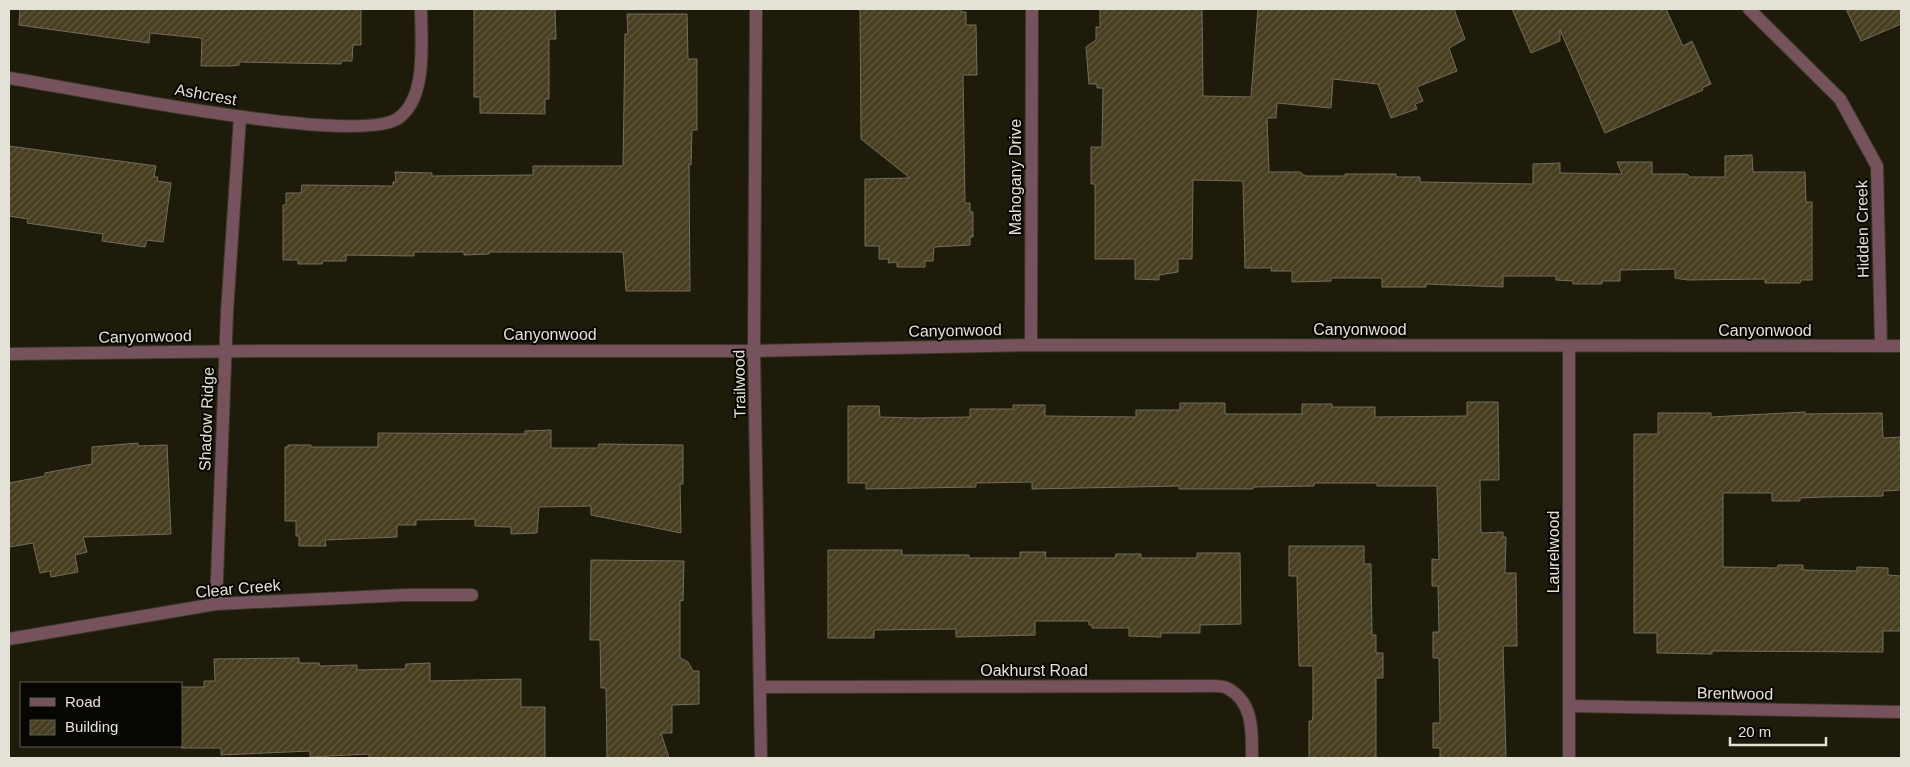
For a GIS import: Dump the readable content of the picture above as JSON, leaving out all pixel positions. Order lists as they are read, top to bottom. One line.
{"streets":{"street":["Ashcrest","Mahogany Drive","Hidden Creek","Canyonwood","Trailwood","Shadow Ridge","Laurelwood","Clear Creek","Oakhurst Road","Brentwood"]},"crossings":[["Ashcrest","Shadow Ridge"],["Mahogany Drive","Canyonwood"],["Hidden Creek","Canyonwood"],["Canyonwood","Trailwood"],["Canyonwood","Shadow Ridge"],["Canyonwood","Laurelwood"],["Trailwood","Oakhurst Road"],["Shadow Ridge","Clear Creek"],["Laurelwood","Brentwood"]],"legend":["Road","Building"],"scale_bar":"20 m"}
